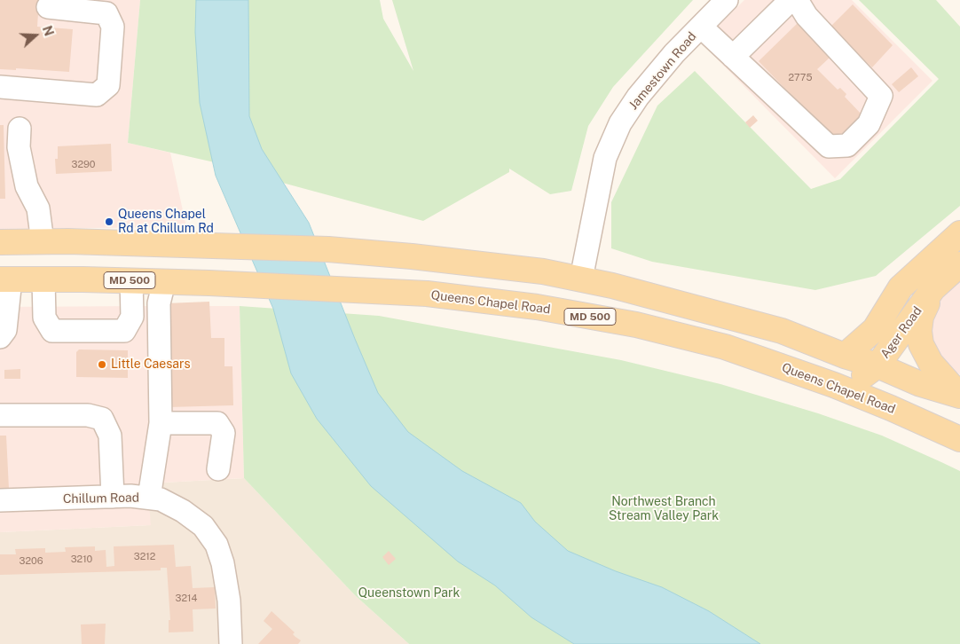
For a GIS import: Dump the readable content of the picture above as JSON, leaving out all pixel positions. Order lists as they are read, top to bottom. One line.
{"streets":{"main road":["MD 500","Queens Chapel Road","Ager Road"],"street":["Jamestown Road","Chillum Road"]},"crossings":[["Queens Chapel Road","Ager Road"]],"parks":["Northwest Branch Stream Valley Park","Queenstown Park"],"places":["Queens Chapel Rd at Chillum Rd","Little Caesars"],"house_numbers":["2775","3290","3212","3210","3206","3214"],"north":"right"}
